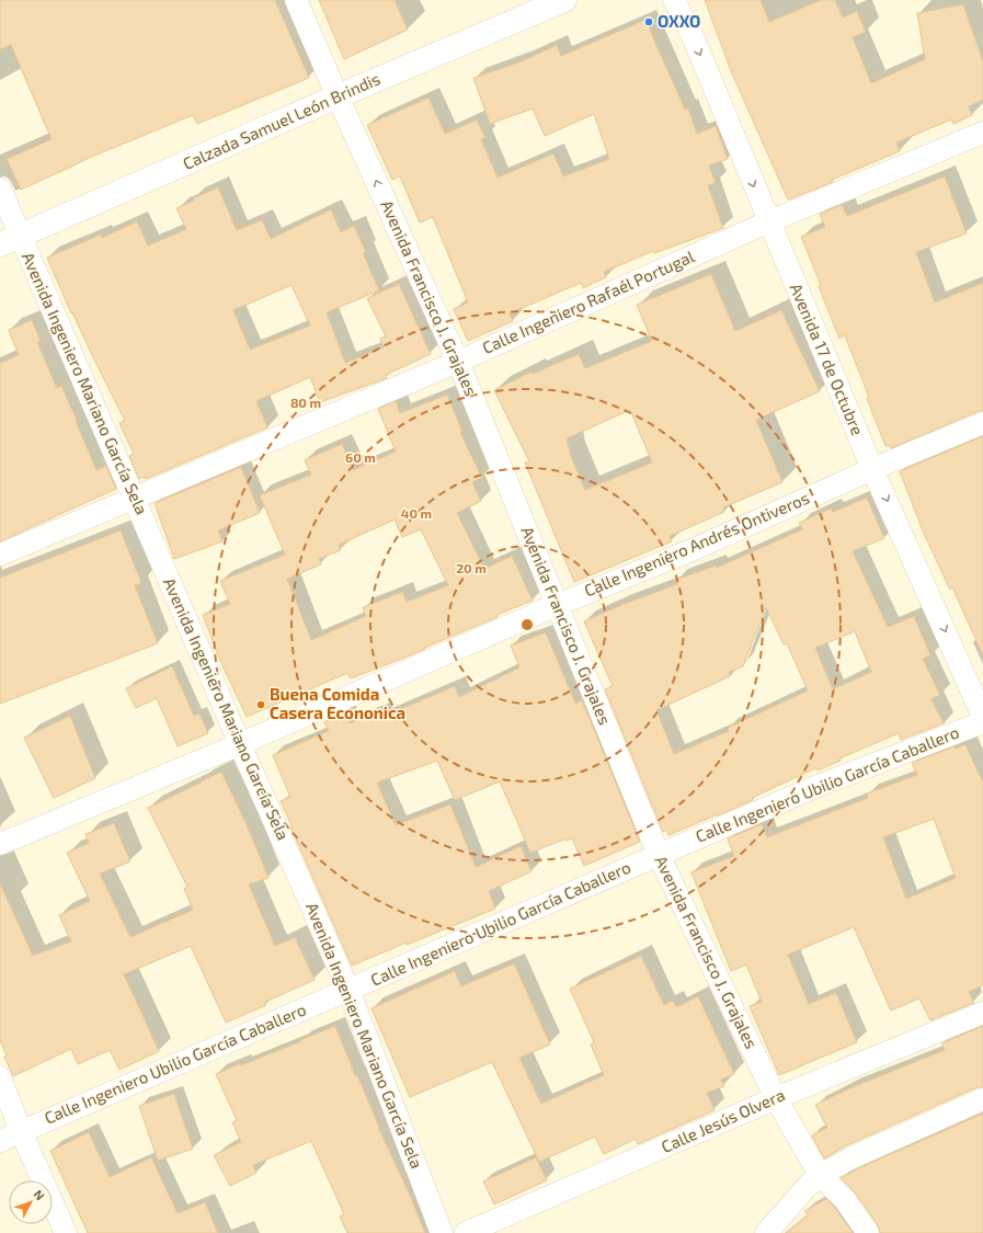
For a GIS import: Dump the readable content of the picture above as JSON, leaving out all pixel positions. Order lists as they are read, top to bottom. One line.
{"streets":{"street":["Calzada Samuel León Brindis","Avenida Francisco J. Grajales","Calle Ingeniero Rafaél Portugal","Avenida 17 de Octubre","Avenida Ingeniero Mariano García Sela","Calle Ingeniero Andrés Ontiveros","Calle Ingeniero Ubilio García Caballero","Calle Jesús Olvera"]},"crossings":[["Calzada Samuel León Brindis","Avenida Francisco J. Grajales"],["Calzada Samuel León Brindis","Avenida Ingeniero Mariano García Sela"],["Avenida Francisco J. Grajales","Calle Ingeniero Rafaél Portugal"],["Avenida Francisco J. Grajales","Calle Ingeniero Andrés Ontiveros"],["Avenida Francisco J. Grajales","Calle Ingeniero Ubilio García Caballero"],["Avenida Francisco J. Grajales","Calle Jesús Olvera"],["Calle Ingeniero Rafaél Portugal","Avenida 17 de Octubre"],["Calle Ingeniero Rafaél Portugal","Avenida Ingeniero Mariano García Sela"],["Avenida 17 de Octubre","Calle Ingeniero Andrés Ontiveros"],["Avenida Ingeniero Mariano García Sela","Calle Ingeniero Andrés Ontiveros"],["Avenida Ingeniero Mariano García Sela","Calle Ingeniero Ubilio García Caballero"]],"one_way":["Avenida 17 de Octubre"],"places":["OXXO","Buena Comida Casera Econonica"],"north":"top right","rings":["80 m","60 m","40 m","20 m"]}
